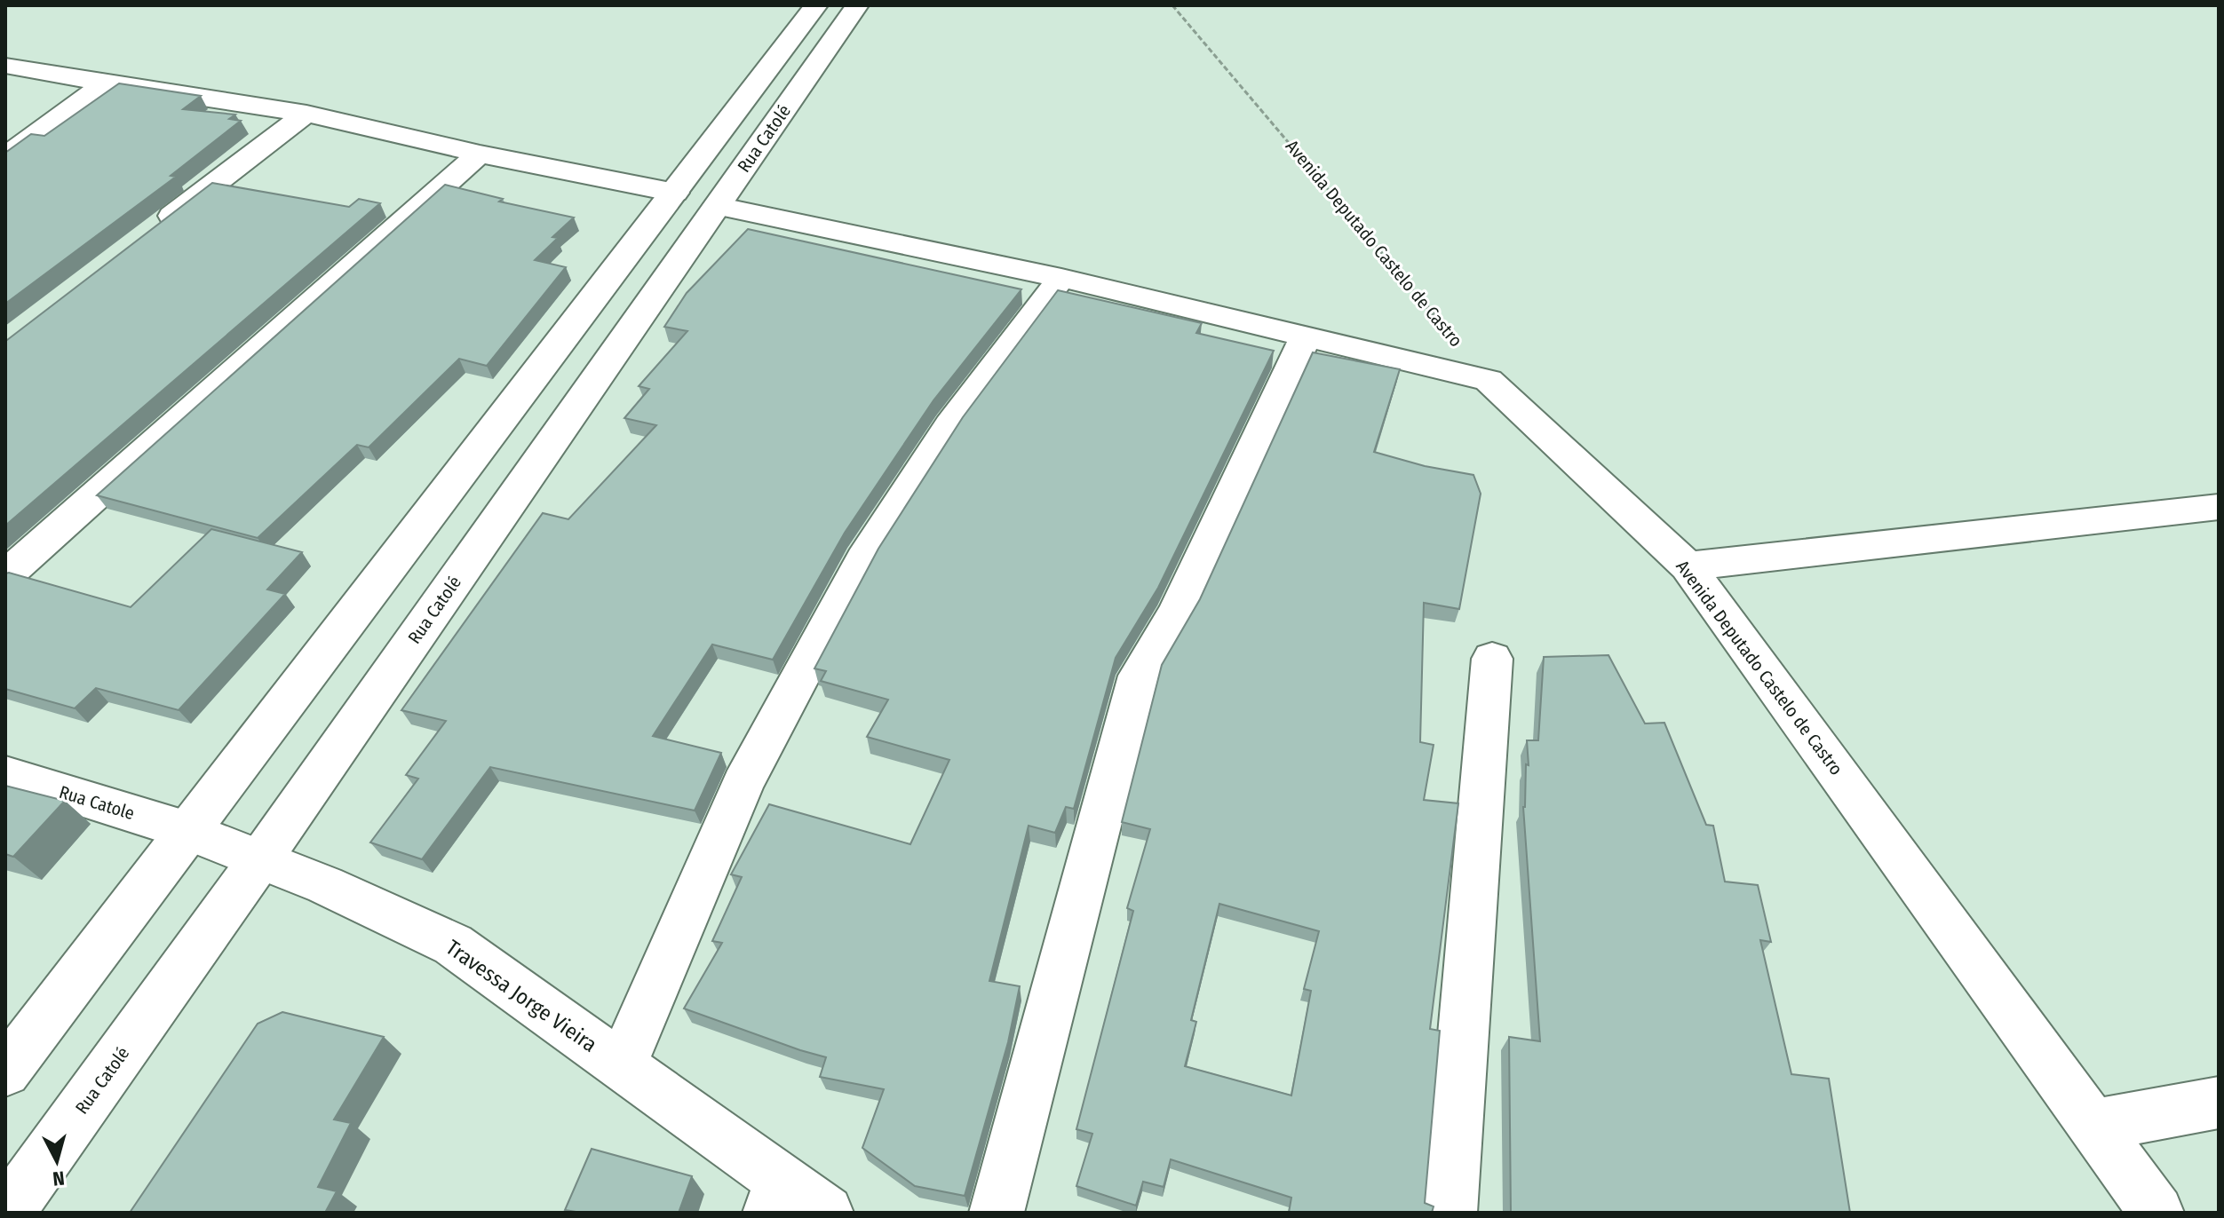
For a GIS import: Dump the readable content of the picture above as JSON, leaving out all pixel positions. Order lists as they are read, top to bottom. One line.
{"streets":{"street":["Rua Catolé","Avenida Deputado Castelo de Castro","Rua Catole","Travessa Jorge Vieira"]},"crossings":[["Rua Catolé","Rua Catole"],["Rua Catolé","Travessa Jorge Vieira"],["Rua Catole","Travessa Jorge Vieira"]],"north":"bottom"}
